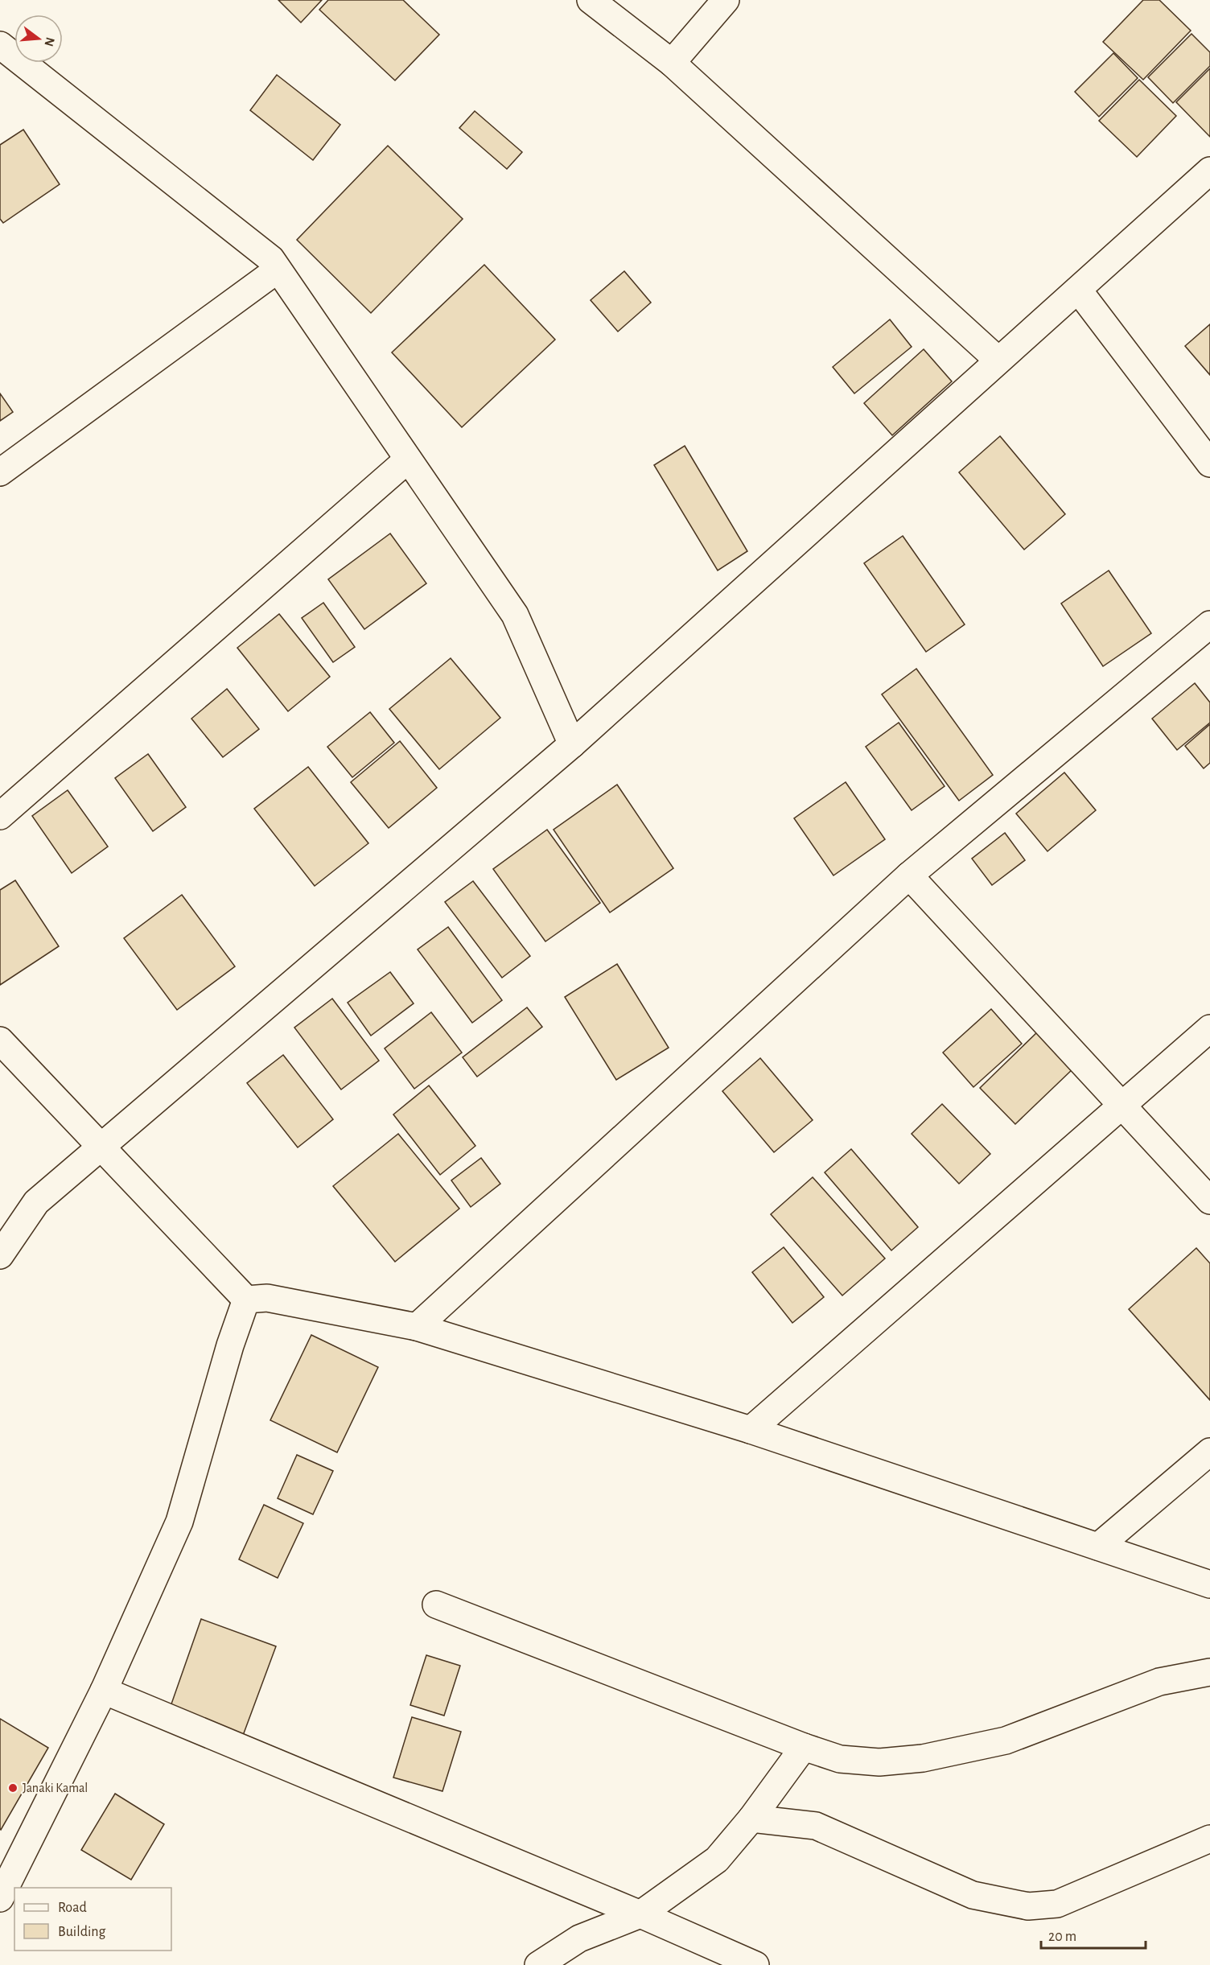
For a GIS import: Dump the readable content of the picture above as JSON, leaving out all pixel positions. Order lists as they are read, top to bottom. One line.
{"places":["Janaki Kamal"],"legend":["Road","Building"],"scale_bar":"20 m","north":"right"}
